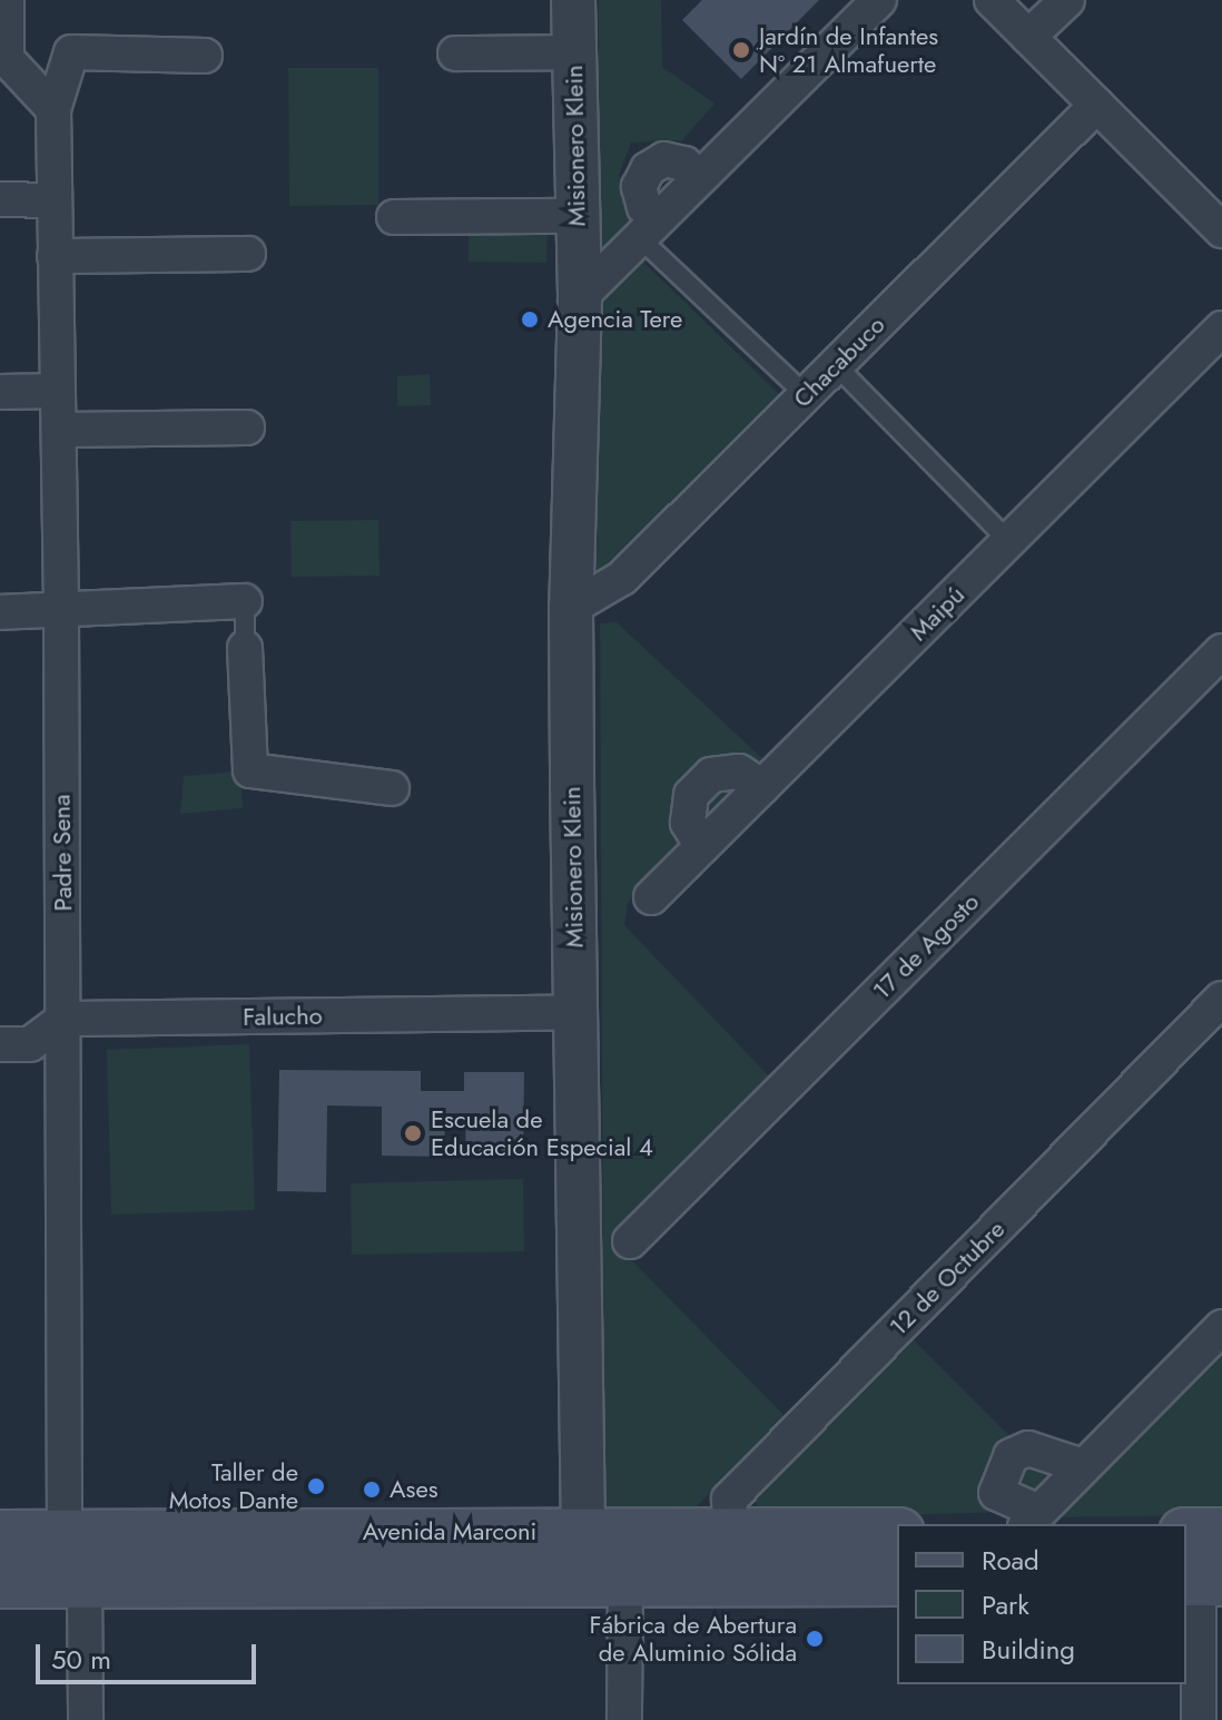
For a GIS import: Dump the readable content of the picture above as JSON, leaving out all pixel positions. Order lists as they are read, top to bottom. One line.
{"streets":{"main road":["Avenida Marconi"],"street":["Misionero Klein","Chacabuco","Maipú","Padre Sena","17 de Agosto","Falucho","12 de Octubre"]},"crossings":[["Misionero Klein","Chacabuco"],["Misionero Klein","Falucho"],["Misionero Klein","Avenida Marconi"],["Padre Sena","Falucho"],["Padre Sena","Avenida Marconi"],["12 de Octubre","Avenida Marconi"]],"places":["Jardín de Infantes N° 21 Almafuerte","Agencia Tere","Escuela de Educación Especial 4","Taller de Motos Dante","Ases","Fábrica de Abertura de Aluminio Sólida"],"legend":["Road","Park","Building"],"scale_bar":"50 m"}
